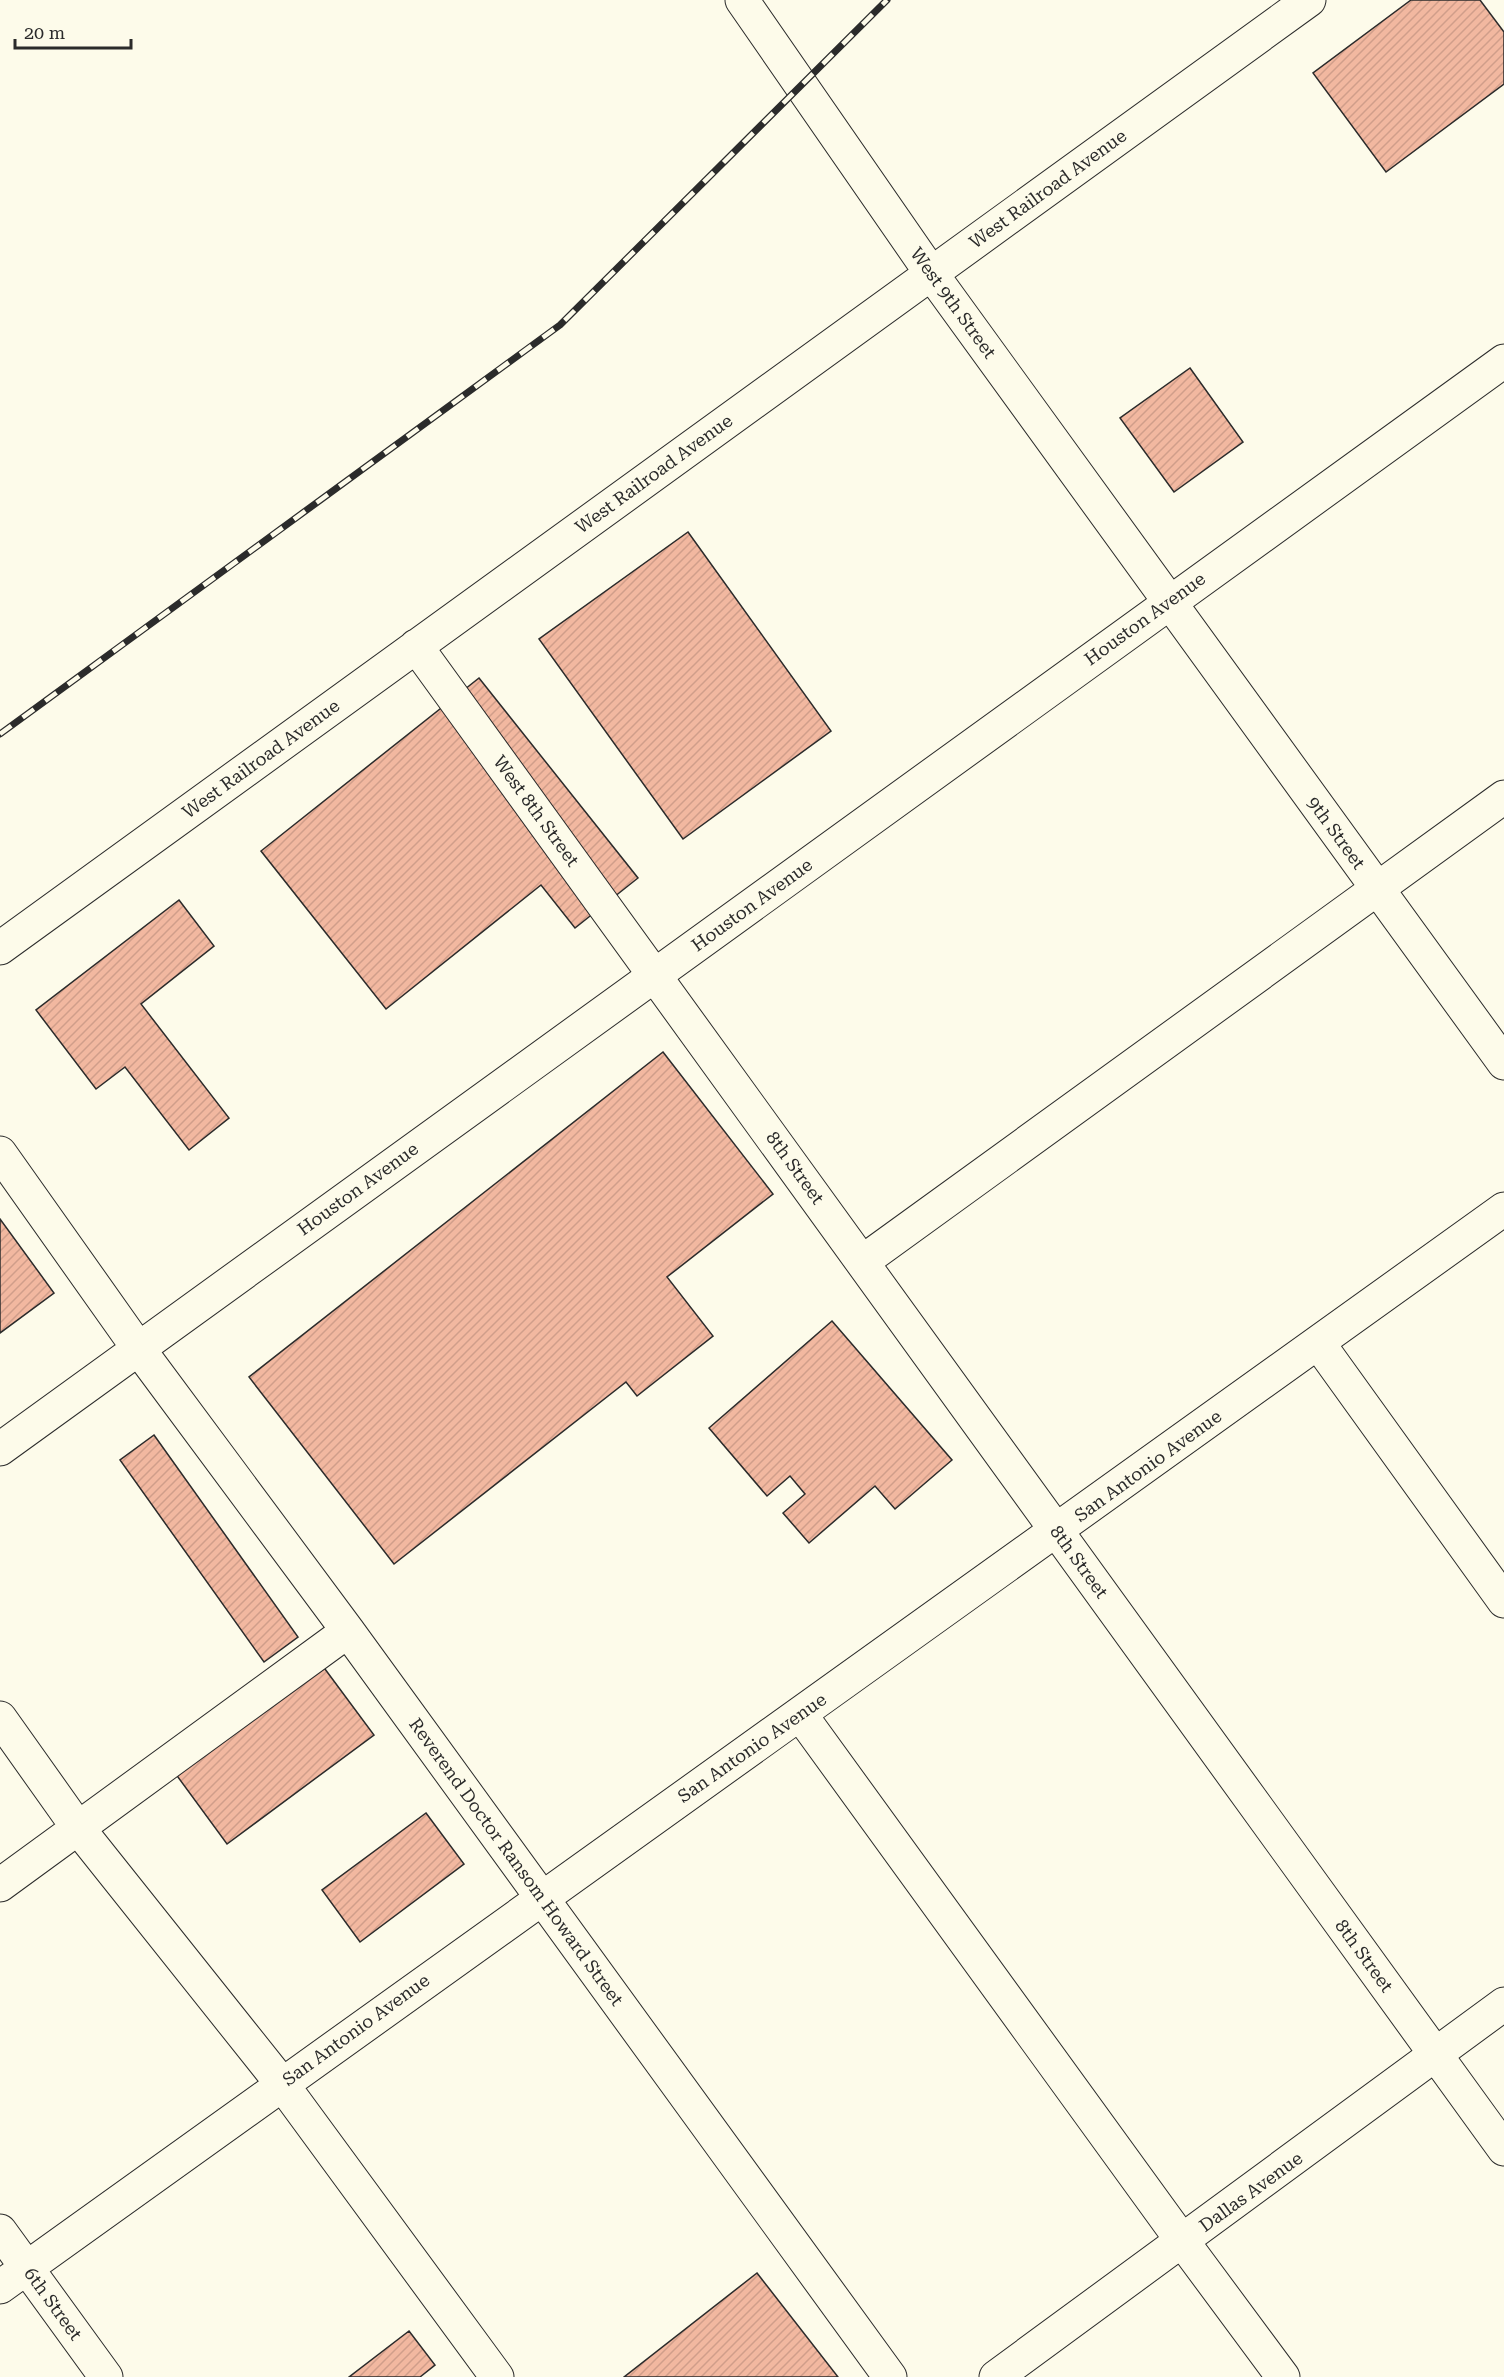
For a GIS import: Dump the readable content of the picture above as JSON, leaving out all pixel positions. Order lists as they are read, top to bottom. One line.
{"streets":{"street":["West Railroad Avenue","West 9th Street","Houston Avenue","West 8th Street","9th Street","8th Street","San Antonio Avenue","Reverend Doctor Ransom Howard Street","Dallas Avenue","6th Street"]},"crossings":[["West Railroad Avenue","West 9th Street"],["West Railroad Avenue","West 8th Street"],["West 9th Street","Houston Avenue"],["West 9th Street","9th Street"],["Houston Avenue","West 8th Street"],["Houston Avenue","9th Street"],["Houston Avenue","8th Street"],["Houston Avenue","Reverend Doctor Ransom Howard Street"],["West 8th Street","8th Street"],["8th Street","San Antonio Avenue"],["8th Street","Dallas Avenue"],["San Antonio Avenue","Reverend Doctor Ransom Howard Street"],["San Antonio Avenue","6th Street"]],"scale_bar":"20 m"}
